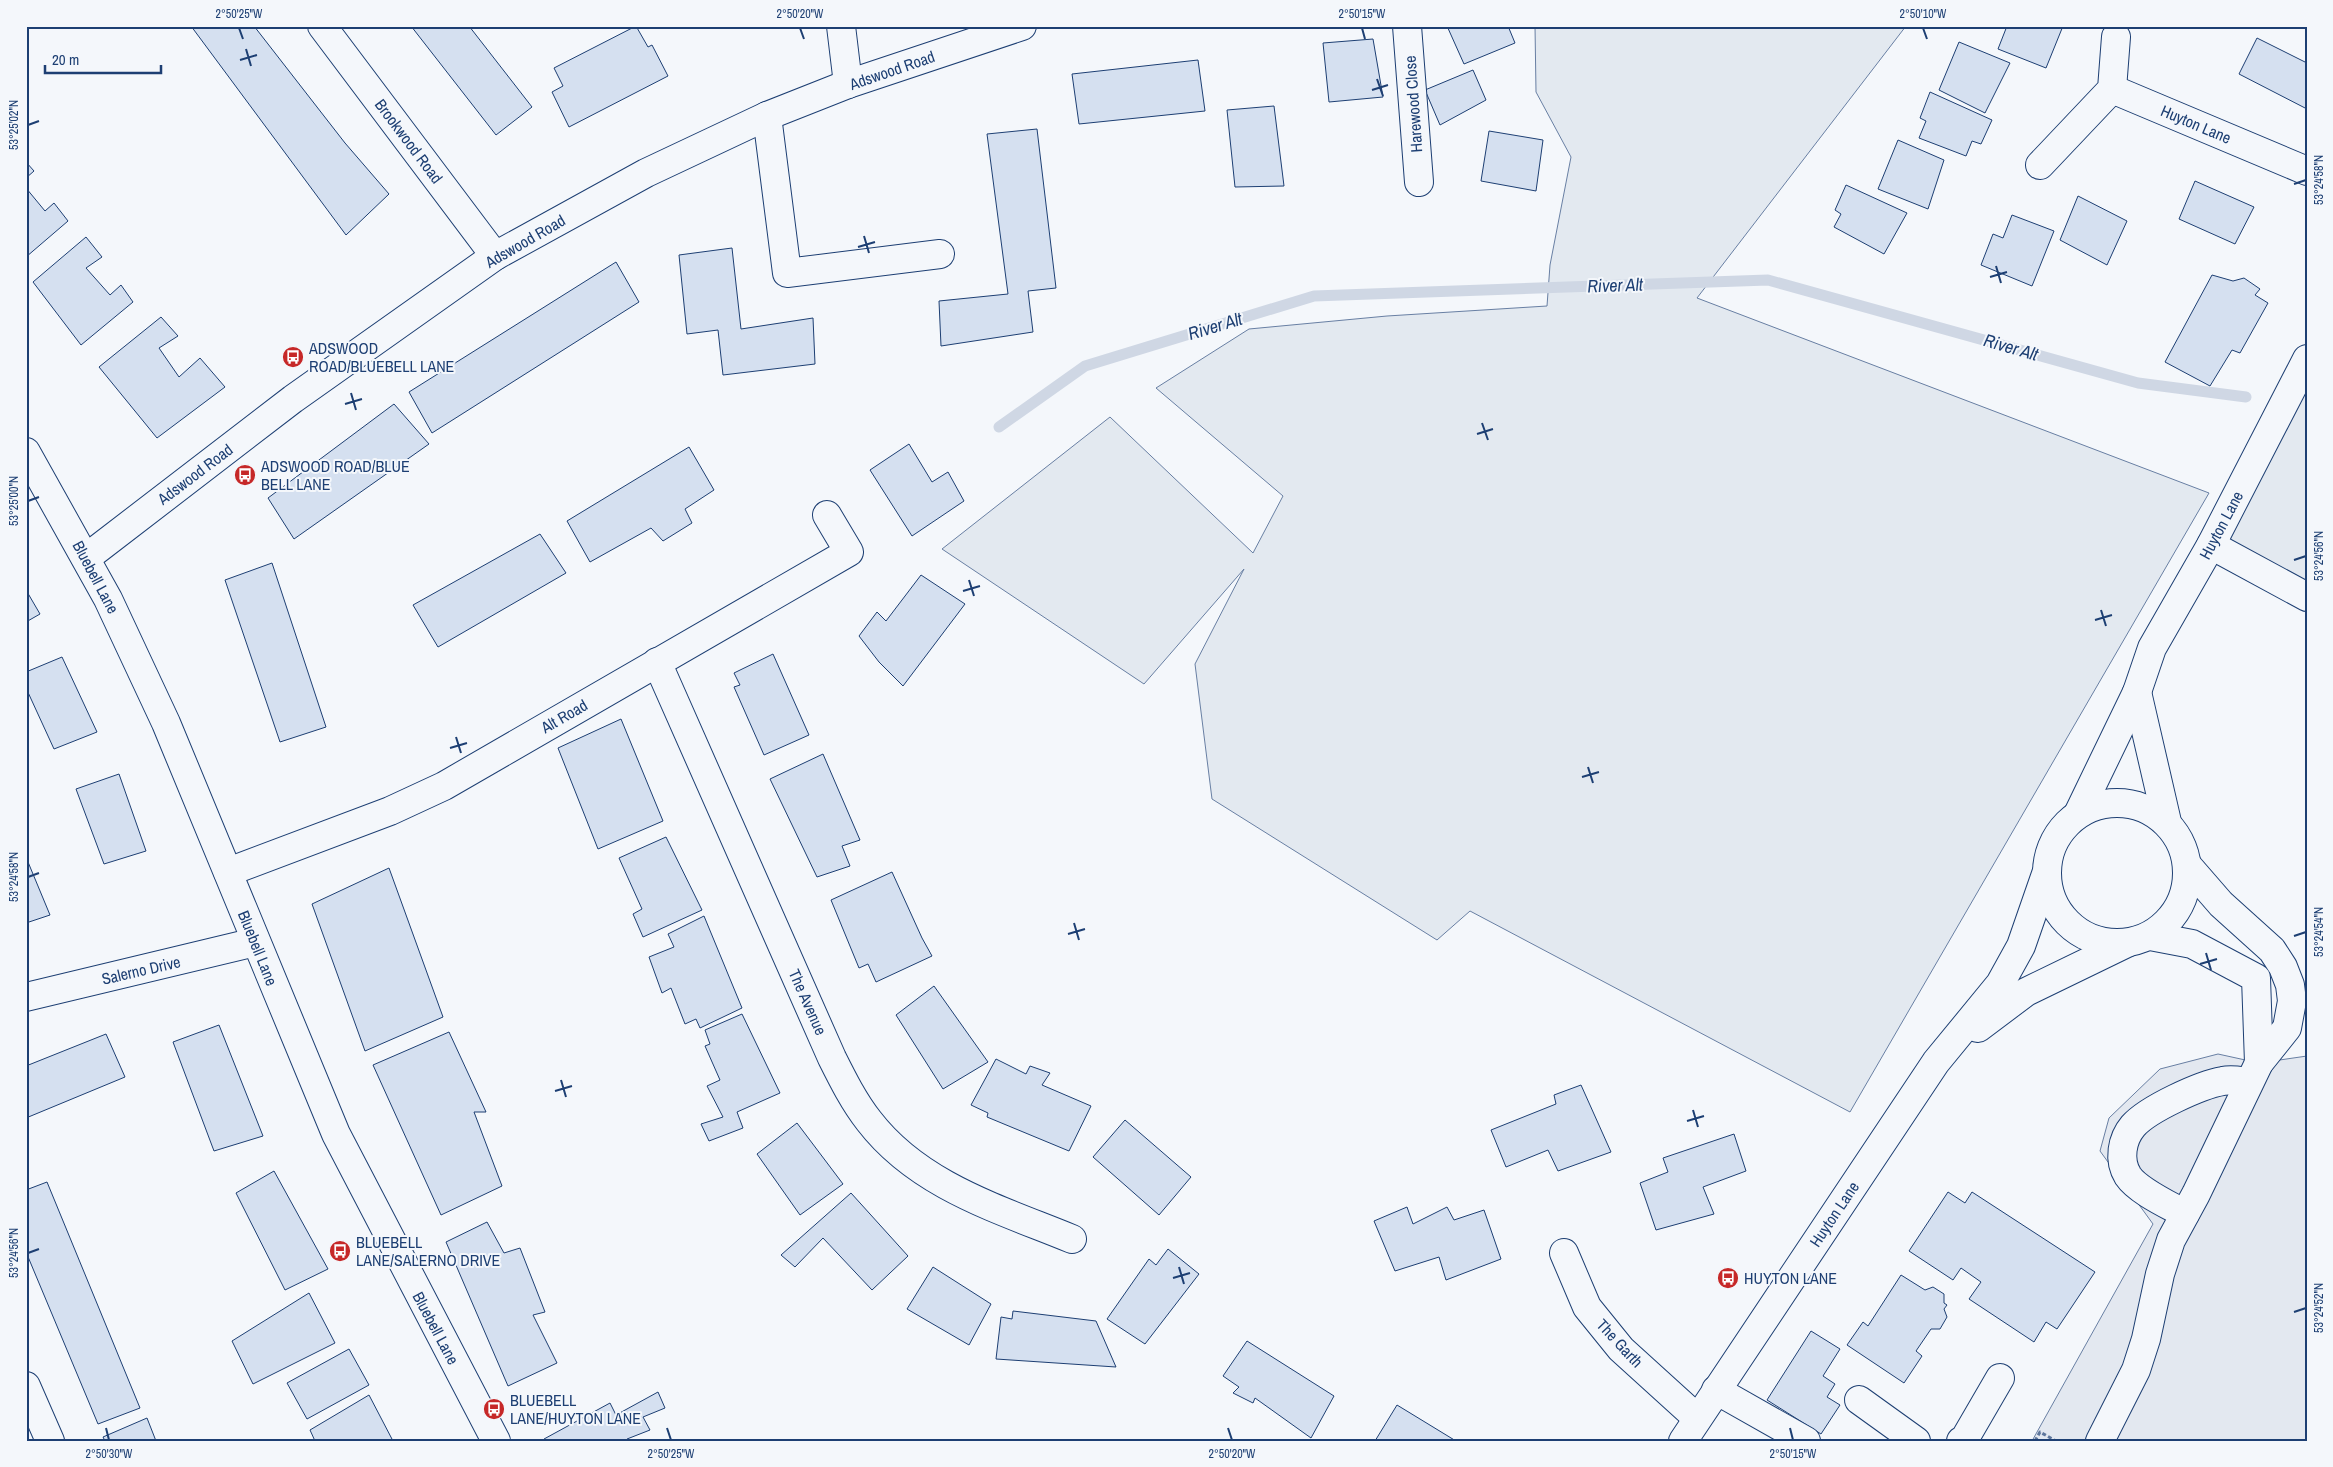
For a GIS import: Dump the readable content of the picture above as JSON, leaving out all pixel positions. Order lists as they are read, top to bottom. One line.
{"streets":{"street":["Adswood Road","Harewood Close","Huyton Lane","Brookwood Road","Bluebell Lane","Alt Road","Salerno Drive","The Avenue","The Garth"]},"crossings":[["Adswood Road","Brookwood Road"],["Adswood Road","Bluebell Lane"],["Huyton Lane","The Garth"],["Bluebell Lane","Alt Road"],["Bluebell Lane","Salerno Drive"],["Alt Road","The Avenue"]],"water":["River Alt"],"places":{"bus stop":["ADSWOOD ROAD/BLUEBELL LANE","ADSWOOD ROAD/BLUE BELL LANE","BLUEBELL LANE/SALERNO DRIVE","HUYTON LANE","BLUEBELL LANE/HUYTON LANE"]},"scale_bar":"20 m","coordinates":["2°50'25\"W","2°50'20\"W","2°50'15\"W","2°50'10\"W","53°25'02\"N","53°24'58\"N","53°25'00\"N","53°24'56\"N","53°24'54\"N","53°24'52\"N","2°50'30\"W"]}
